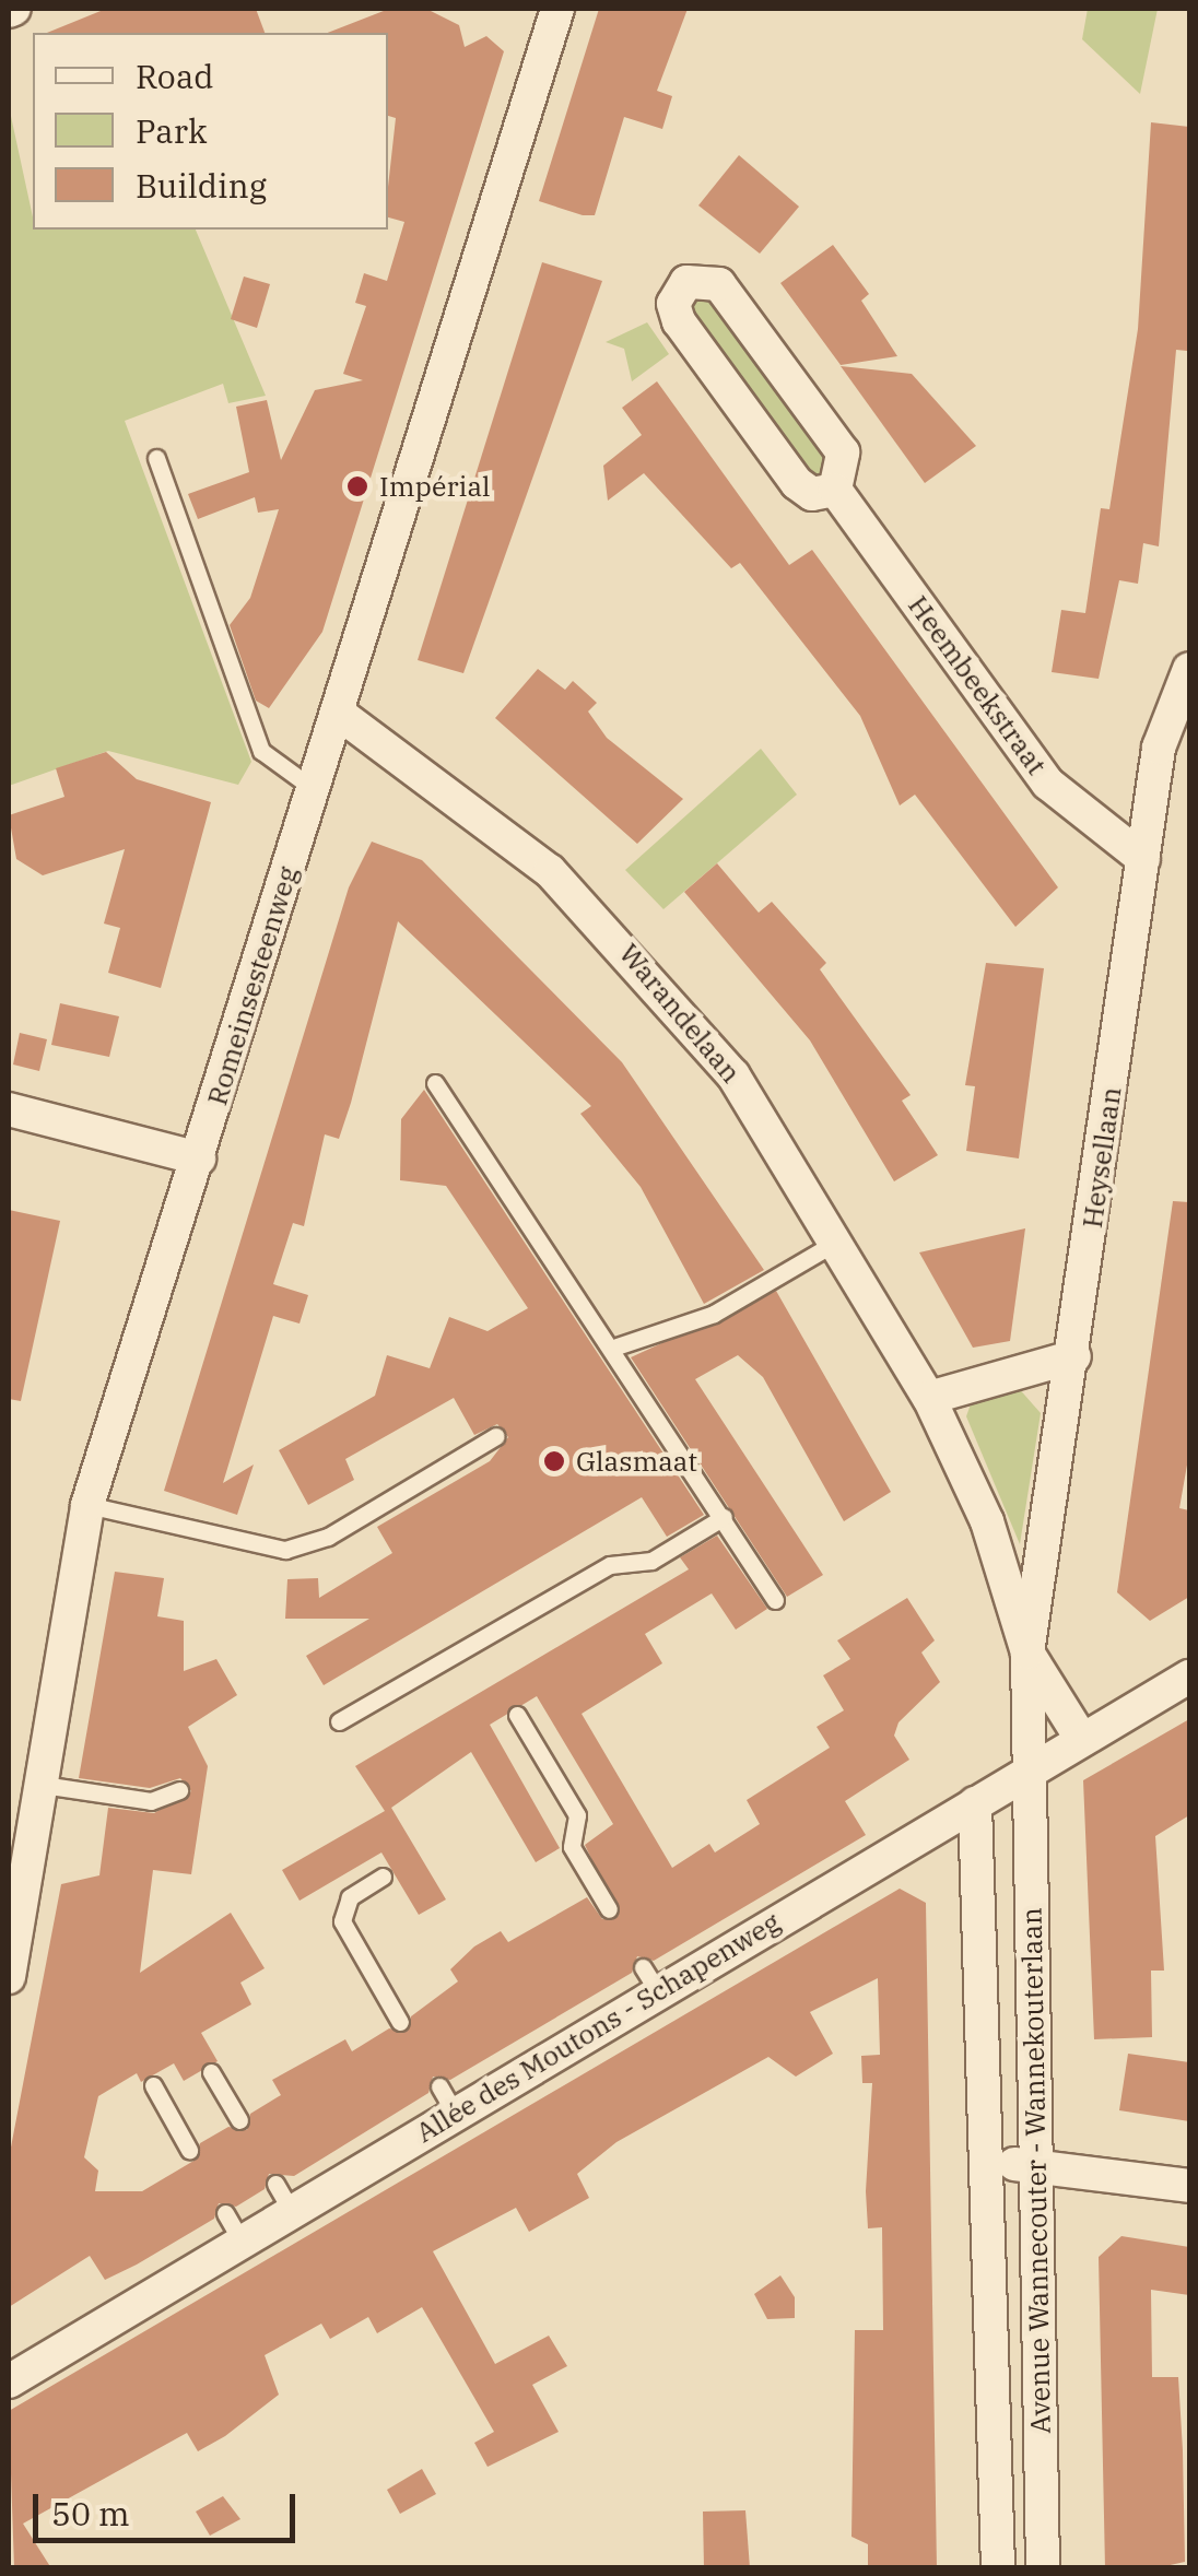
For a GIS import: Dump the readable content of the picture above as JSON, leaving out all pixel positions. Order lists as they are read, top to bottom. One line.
{"streets":{"street":["Heembeekstraat","Romeinsesteenweg","Warandelaan","Heysellaan","Allée des Moutons - Schapenweg","Avenue Wannecouter - Wannekouterlaan"]},"crossings":[["Heembeekstraat","Heysellaan"],["Romeinsesteenweg","Warandelaan"],["Warandelaan","Heysellaan"],["Warandelaan","Allée des Moutons - Schapenweg"],["Warandelaan","Avenue Wannecouter - Wannekouterlaan"],["Allée des Moutons - Schapenweg","Avenue Wannecouter - Wannekouterlaan"]],"places":["Impérial","Glasmaat"],"legend":["Road","Park","Building"],"scale_bar":"50 m"}
